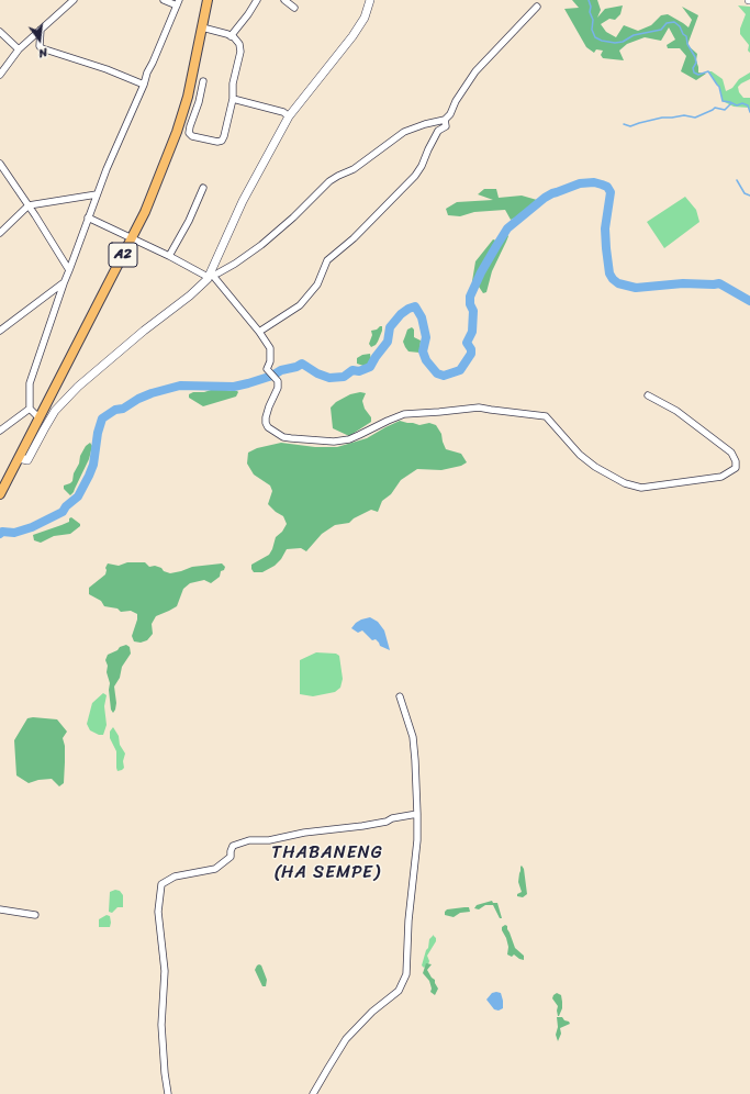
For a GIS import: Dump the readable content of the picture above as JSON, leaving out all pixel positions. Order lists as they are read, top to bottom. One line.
{"streets":{"main road":["A2"]},"districts":["THABANENG (HA SEMPE)"],"north":"bottom"}
